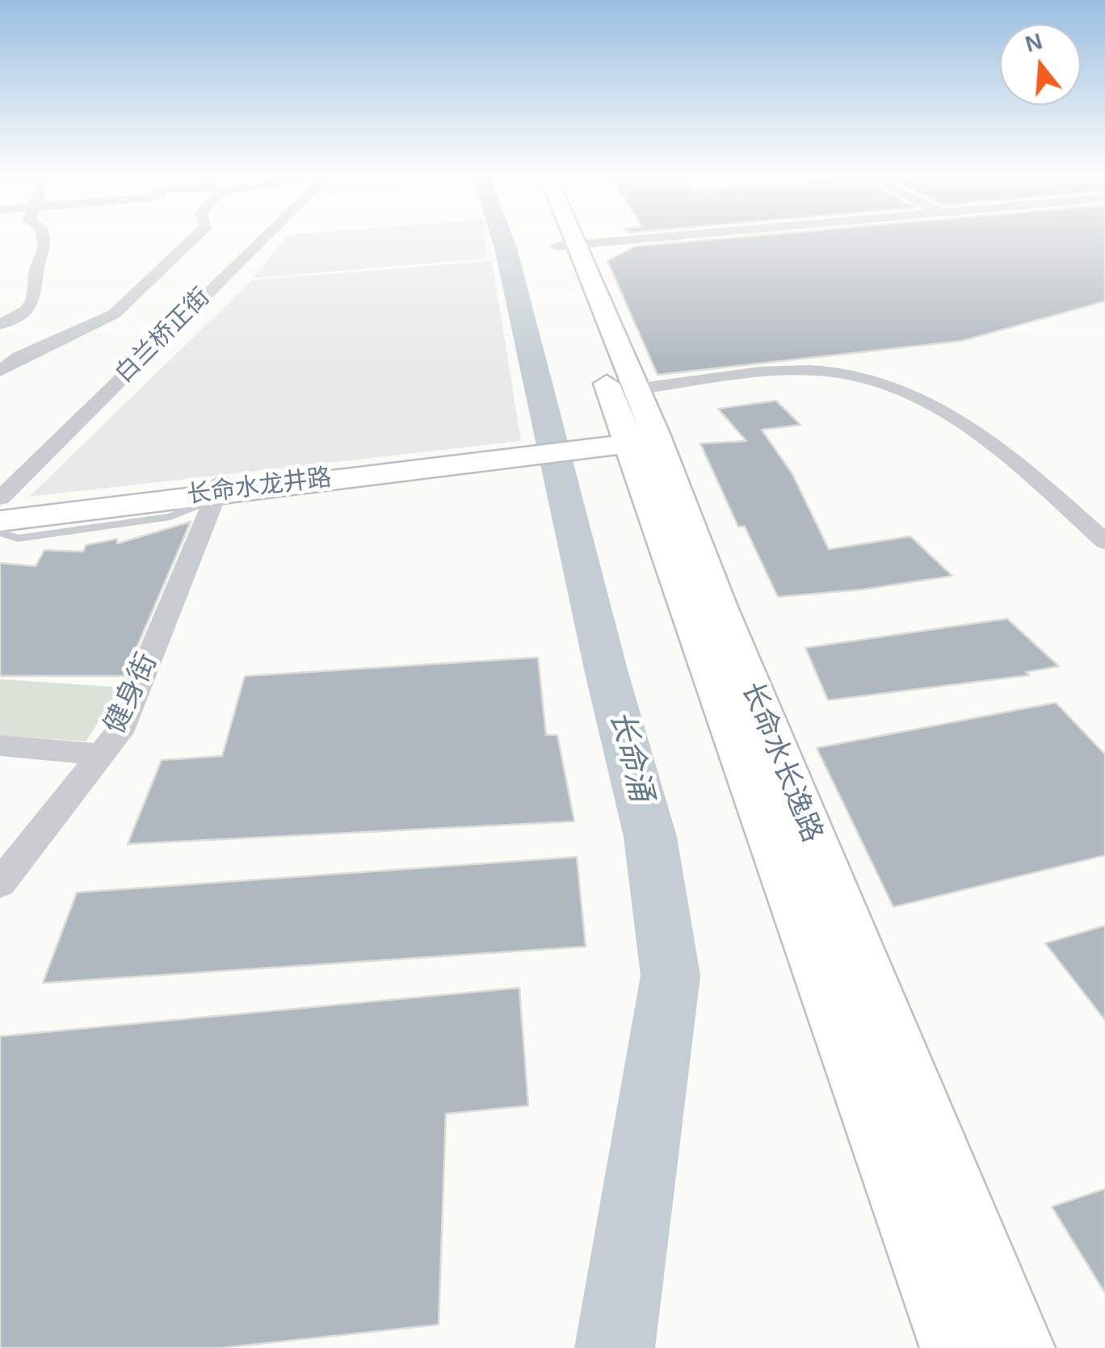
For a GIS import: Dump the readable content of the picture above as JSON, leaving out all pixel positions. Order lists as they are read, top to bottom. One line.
{"streets":{"street":["白兰桥正街","长命水龙井路","健身街","长命水长逸路"]},"crossings":[["长命水龙井路","健身街"],["长命水龙井路","长命水长逸路"]],"water":["长命涌"],"north":"top"}
